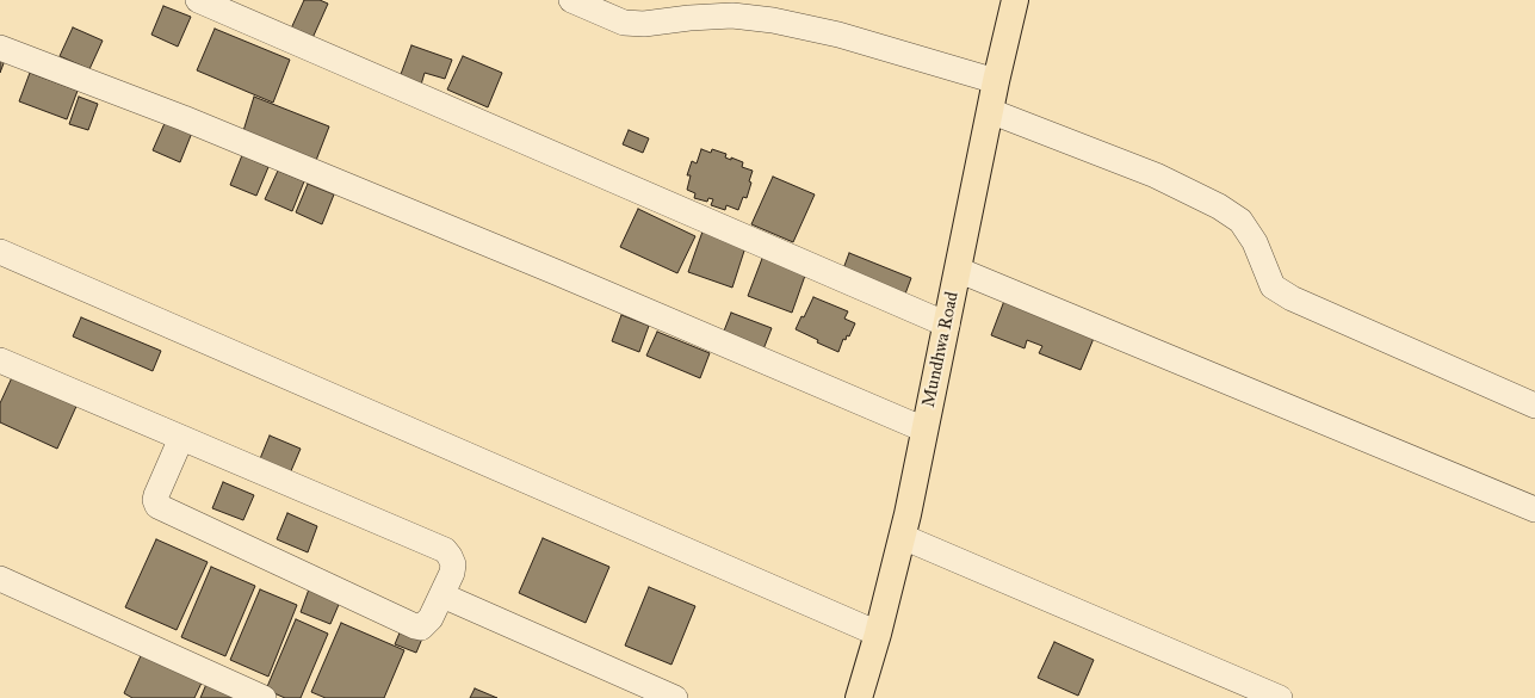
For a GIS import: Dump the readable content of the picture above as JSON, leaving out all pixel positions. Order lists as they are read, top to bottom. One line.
{"streets":{"main road":["Mundhwa Road"]}}
